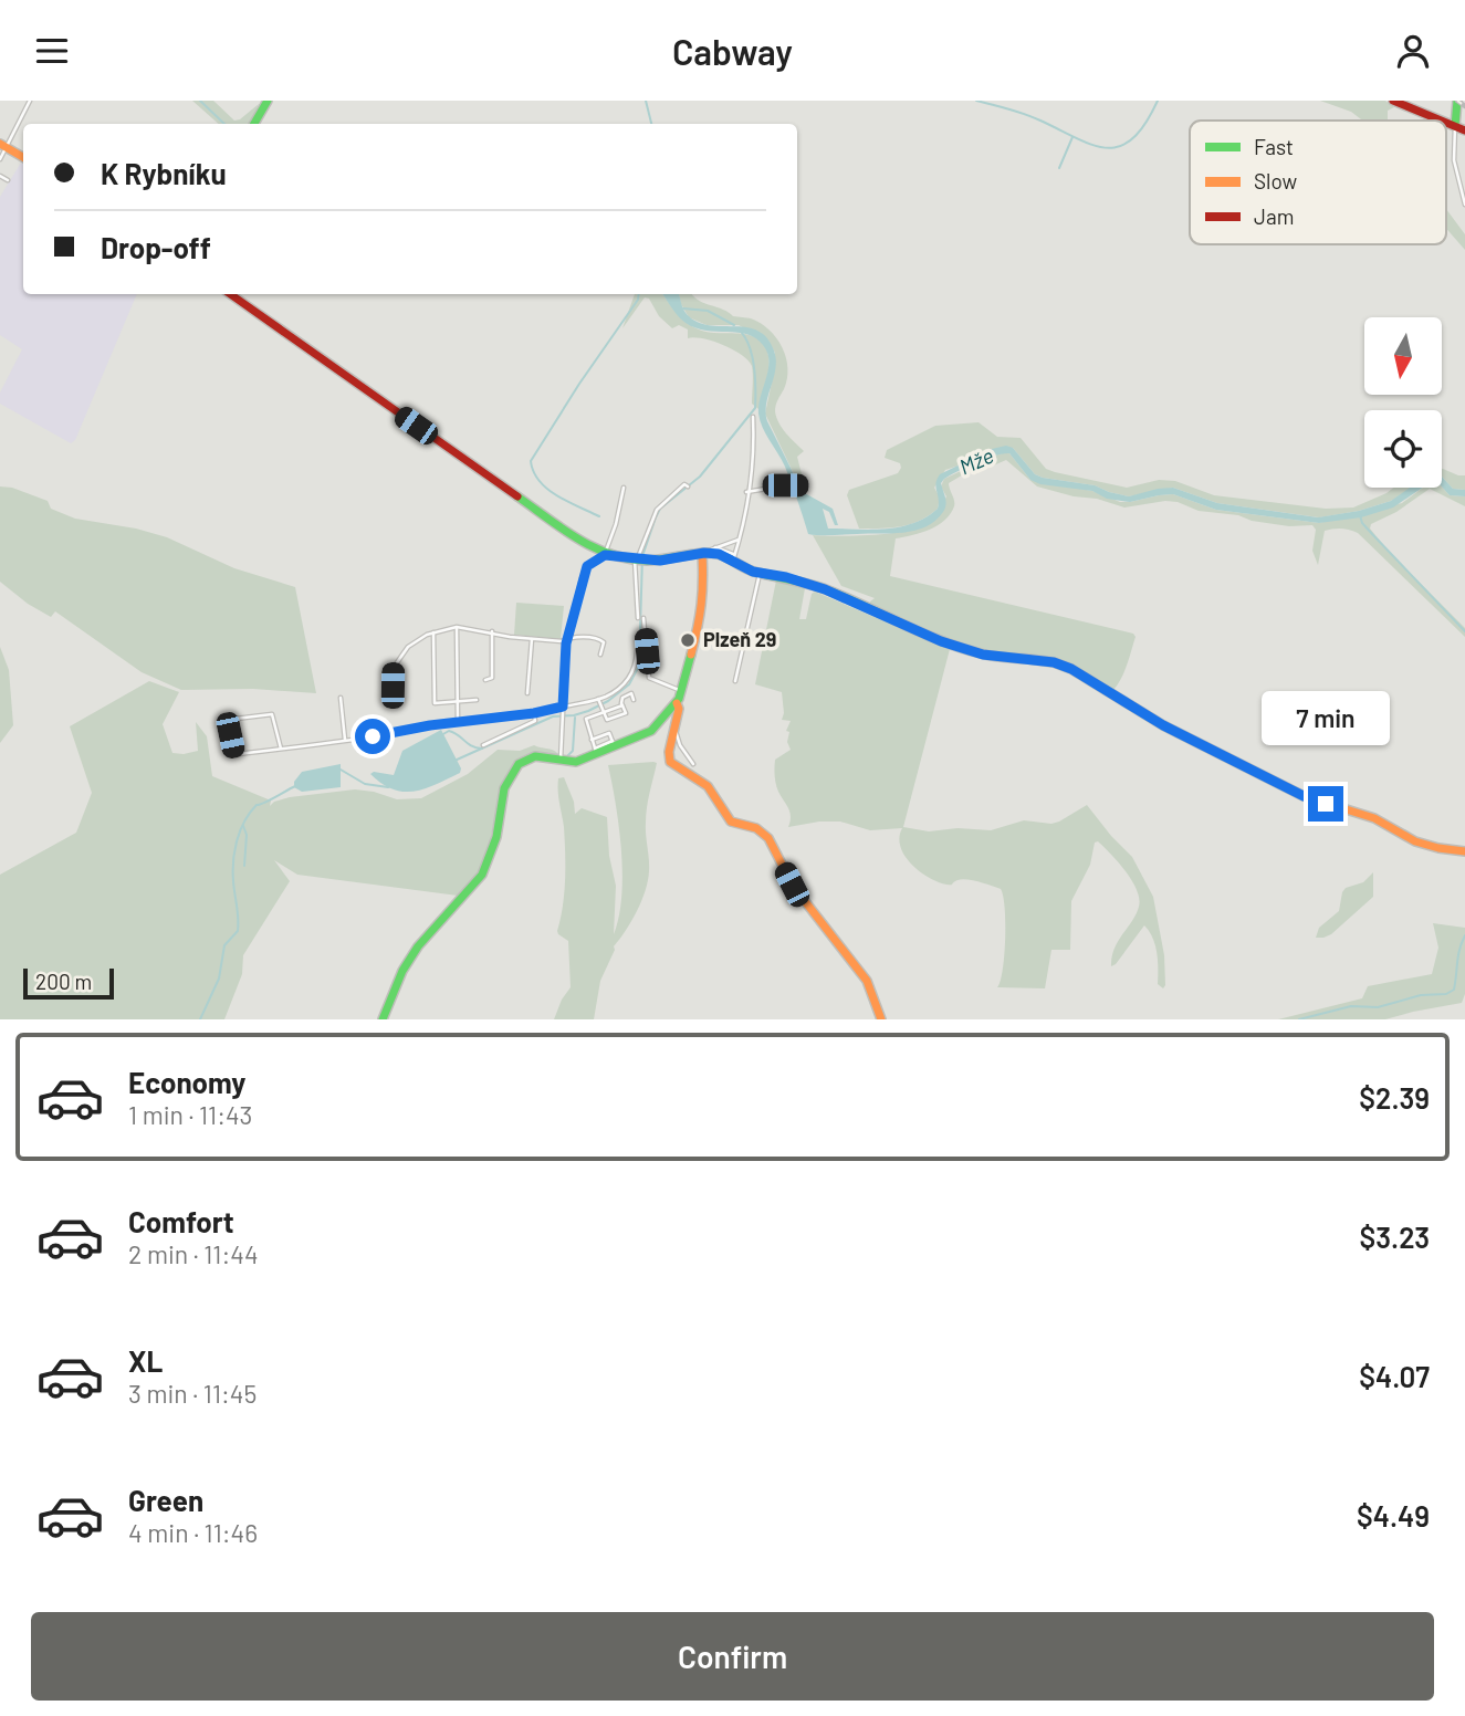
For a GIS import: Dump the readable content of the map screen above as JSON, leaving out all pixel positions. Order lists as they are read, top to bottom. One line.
{"water":["Mže"],"places":["Plzeň 29"],"legend":["Fast","Slow","Jam"],"scale_bar":"200 m","north":"bottom","page":{"header":"Cabway","banner":["K Rybníku","Drop-off"],"bubble":"7 min","scale":"200 m","list":[{"name":"Economy","note":"1 min · 11:43","value":"$2.39"},{"name":"Comfort","note":"2 min · 11:44","value":"$3.23"},{"name":"XL","note":"3 min · 11:45","value":"$4.07"},{"name":"Green","note":"4 min · 11:46","value":"$4.49"}],"buttons":"Confirm"}}
